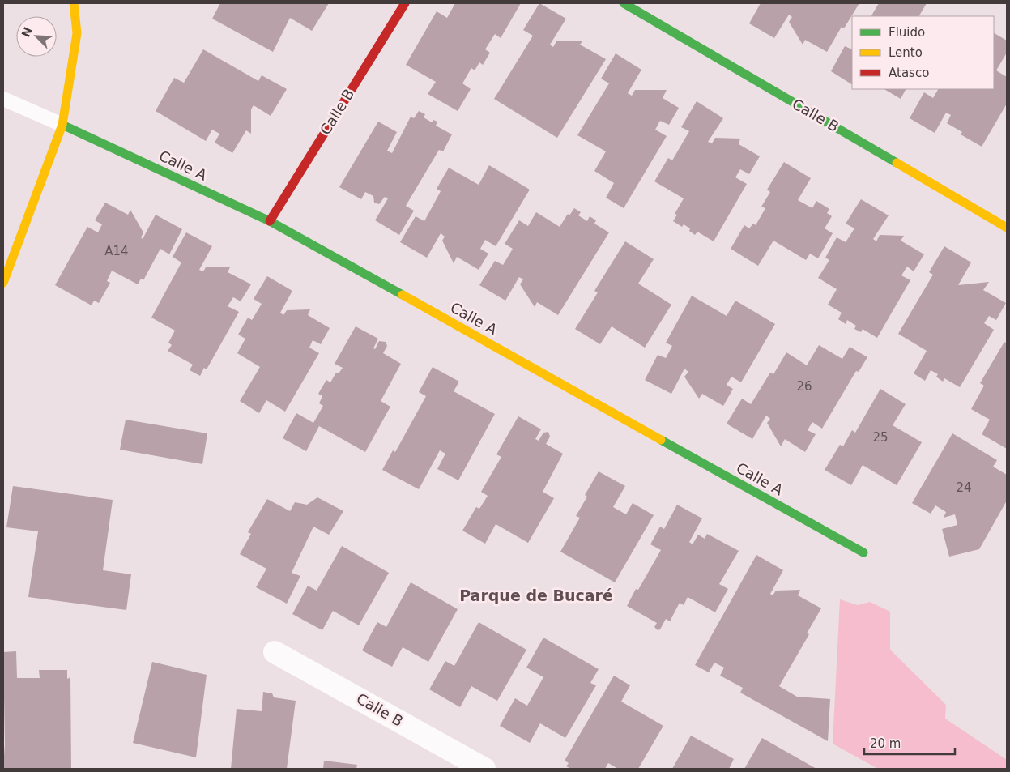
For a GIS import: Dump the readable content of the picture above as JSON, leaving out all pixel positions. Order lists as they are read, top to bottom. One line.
{"streets":{"street":["Calle B","Calle A"]},"crossings":[["Calle B","Calle A"]],"districts":["Parque de Bucaré"],"house_numbers":["A14","26","25","24"],"legend":["Fluido","Lento","Atasco"],"scale_bar":"20 m","north":"top left"}
